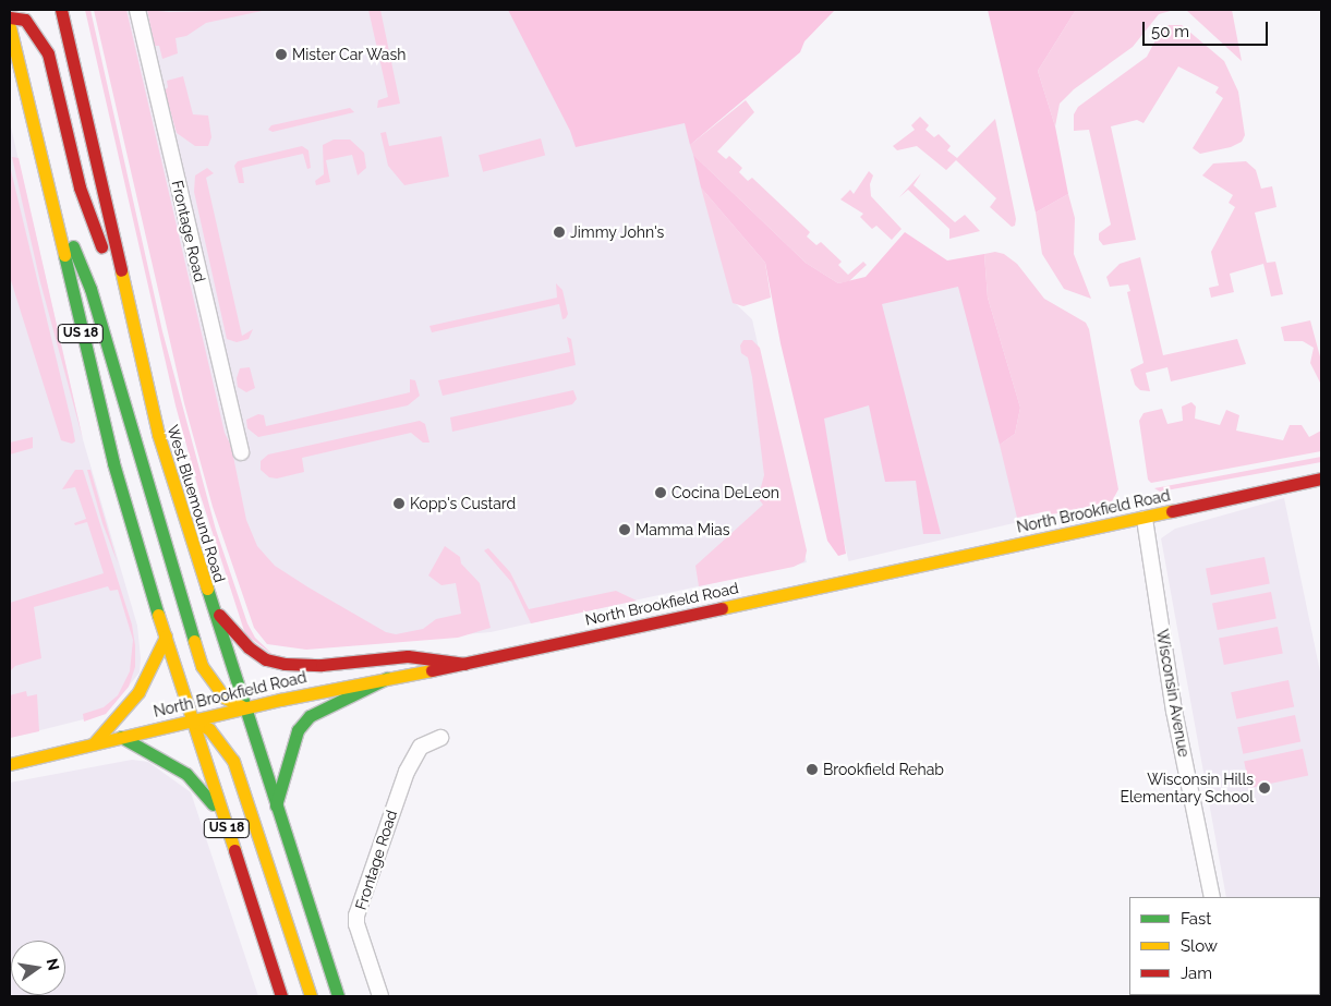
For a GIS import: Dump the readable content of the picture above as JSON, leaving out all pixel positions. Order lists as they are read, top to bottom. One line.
{"streets":{"main road":["US 18","West Bluemound Road","North Brookfield Road"],"street":["Frontage Road","Wisconsin Avenue"]},"crossings":[["US 18","North Brookfield Road"],["West Bluemound Road","North Brookfield Road"],["North Brookfield Road","Wisconsin Avenue"]],"places":["Mister Car Wash","Jimmy John's","Cocina DeLeon","Kopp's Custard","Mamma Mias","Brookfield Rehab","Wisconsin Hills Elementary School"],"legend":["Fast","Slow","Jam"],"scale_bar":"50 m","north":"right"}
